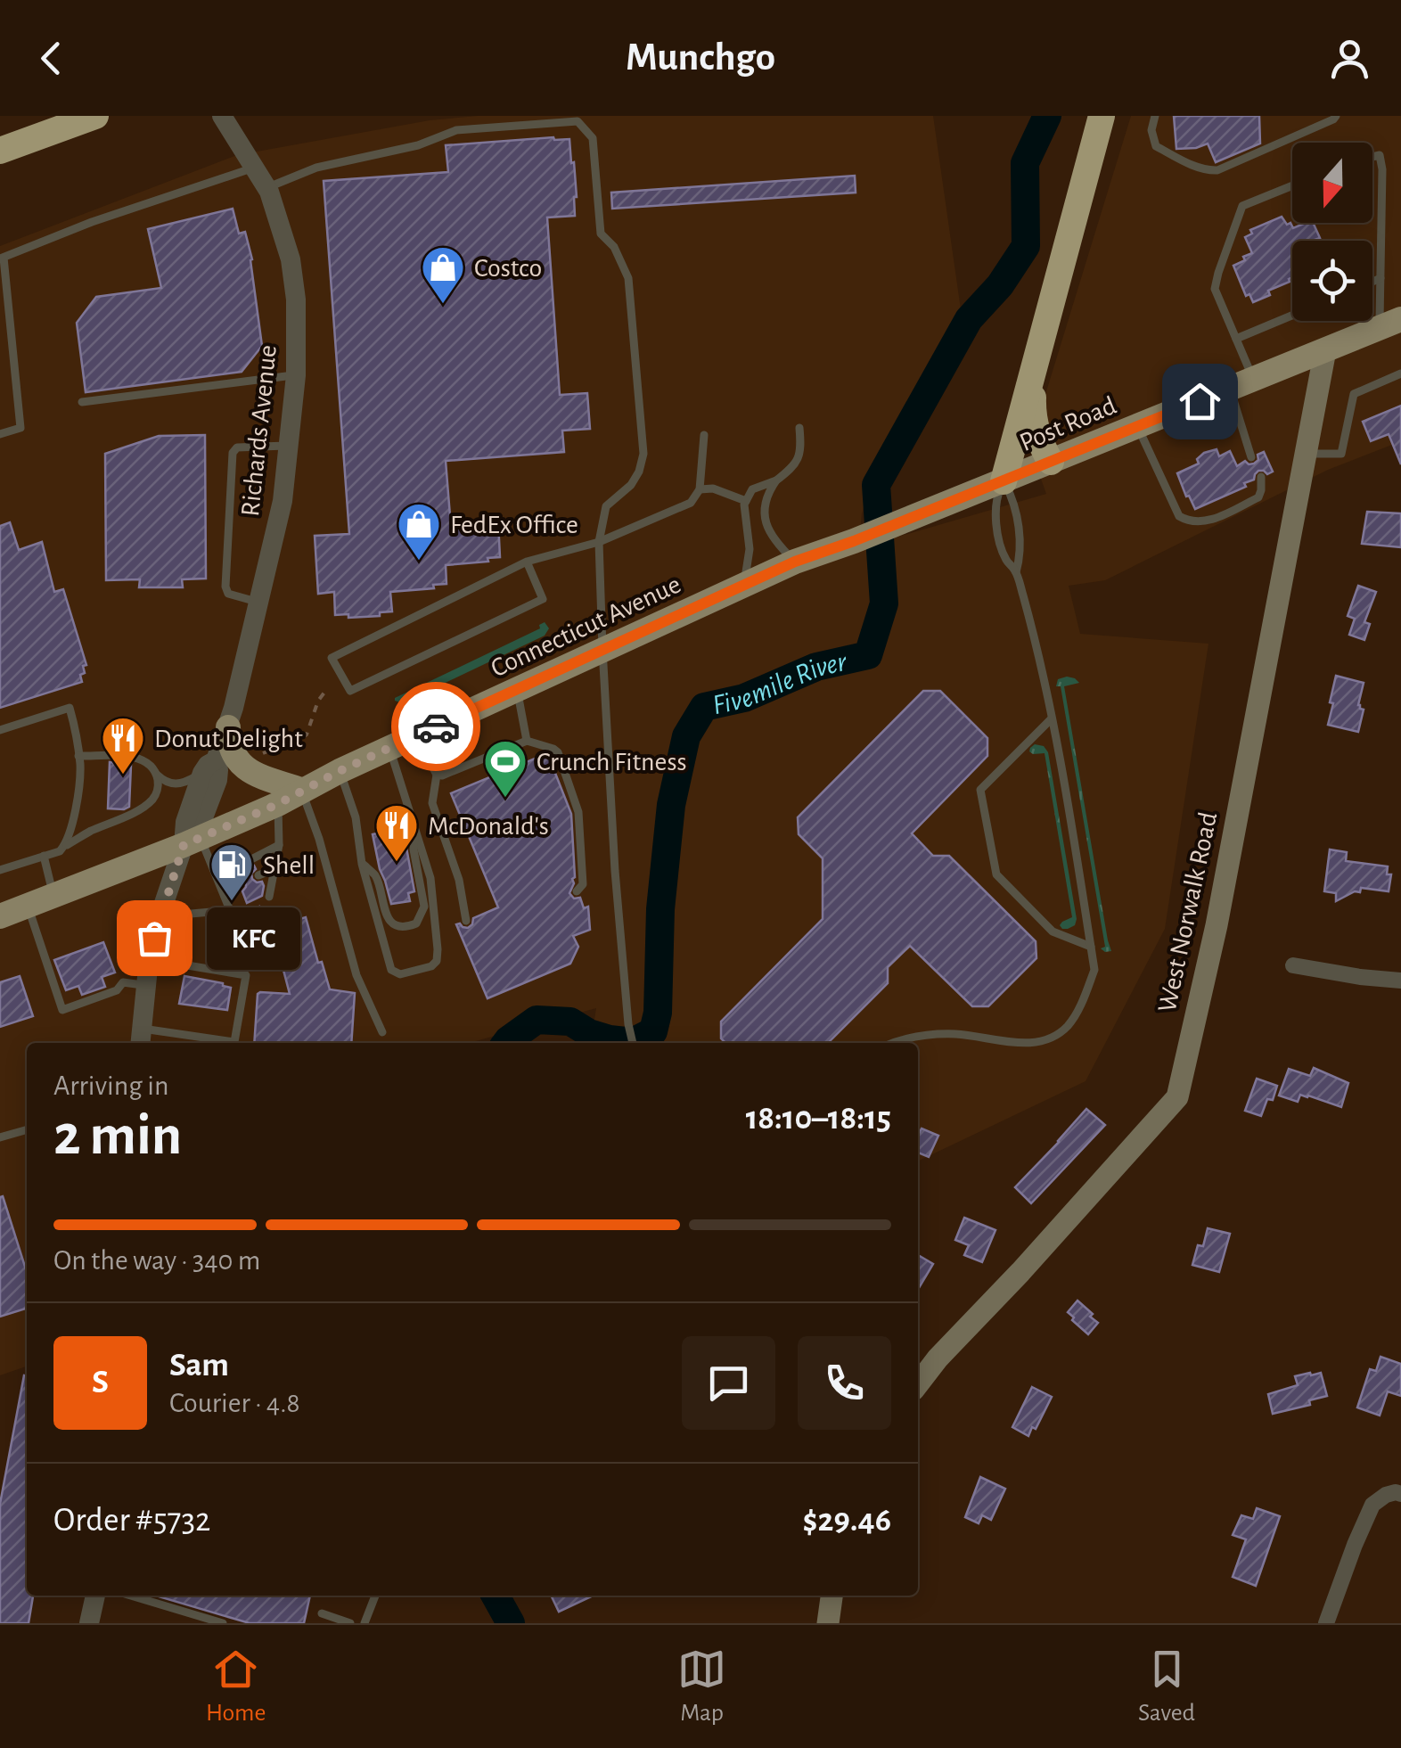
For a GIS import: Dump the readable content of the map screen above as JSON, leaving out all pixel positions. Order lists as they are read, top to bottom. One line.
{"streets":{"main road":["Post Road","Connecticut Avenue","West Norwalk Road"],"street":["Richards Avenue"]},"crossings":[["Post Road","Connecticut Avenue"],["Post Road","West Norwalk Road"],["Richards Avenue","Connecticut Avenue"]],"water":["Fivemile River"],"places":{"shop":["Costco","FedEx Office"],"restaurant":["Donut Delight","McDonald's"],"sports":["Crunch Fitness"],"fuel station":["Shell"],"other":["KFC"]},"north":"bottom","page":{"header":"Munchgo","bubble":"KFC","heading":["2 min","Arriving in","18:10–18:15"],"panel":["Sam","Courier · 4.8","Order #5732","$29.46"],"bar":"On the way · 340 m","round":"S","tabs":["Home","Map","Saved"]}}
